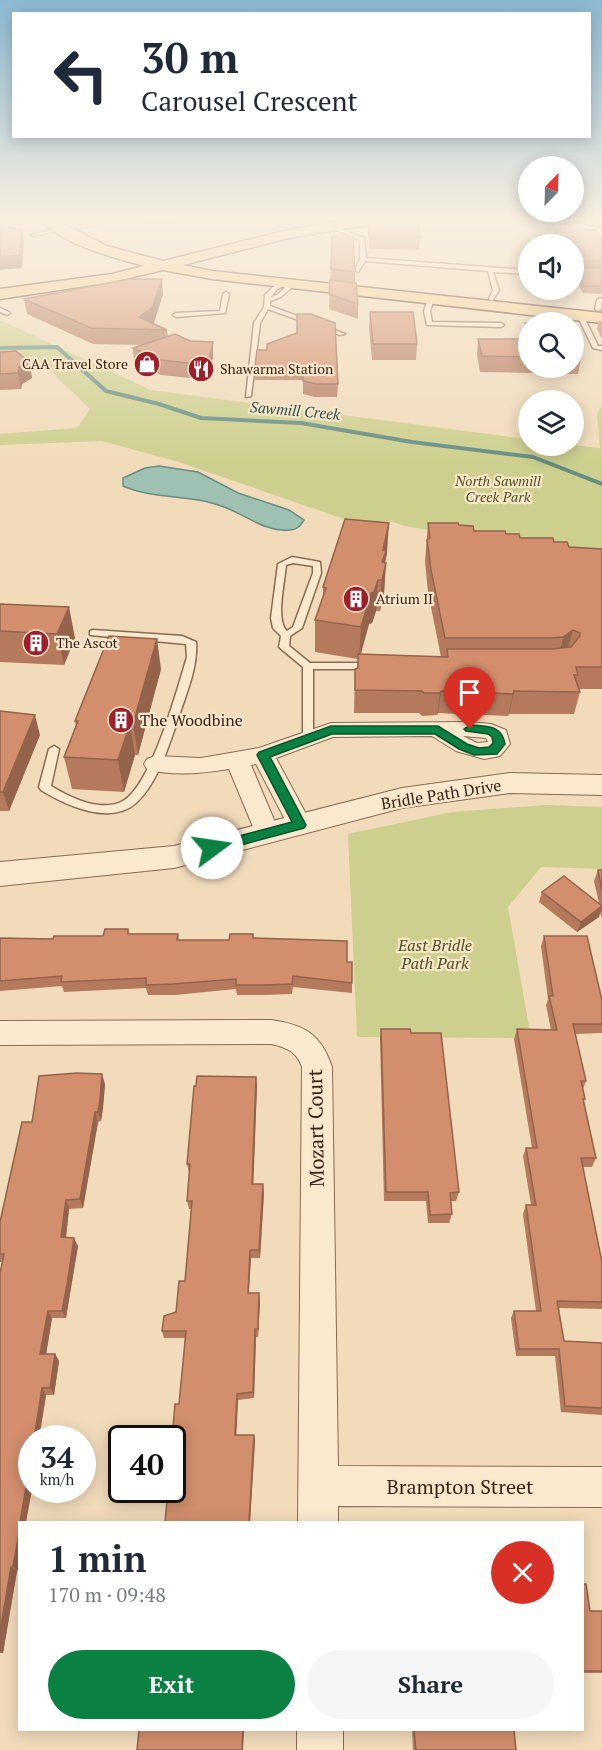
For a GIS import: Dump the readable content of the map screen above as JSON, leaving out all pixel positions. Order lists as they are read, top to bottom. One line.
{"streets":{"street":["Bridle Path Drive","Mozart Court","Brampton Street"]},"crossings":[["Mozart Court","Brampton Street"]],"water":["Sawmill Creek"],"parks":["North Sawmill Creek Park","East Bridle Path Park"],"places":{"shop":["CAA Travel Store"],"restaurant":["Shawarma Station"],"building":["Atrium II","The Ascot","The Woodbine"]},"north":"top right","page":{"turn":["30 m","Carousel Crescent"],"speed":"34 km/h","limit":"40","heading":["1 min","170 m · 09:48"],"buttons":["Exit","Share"]}}
